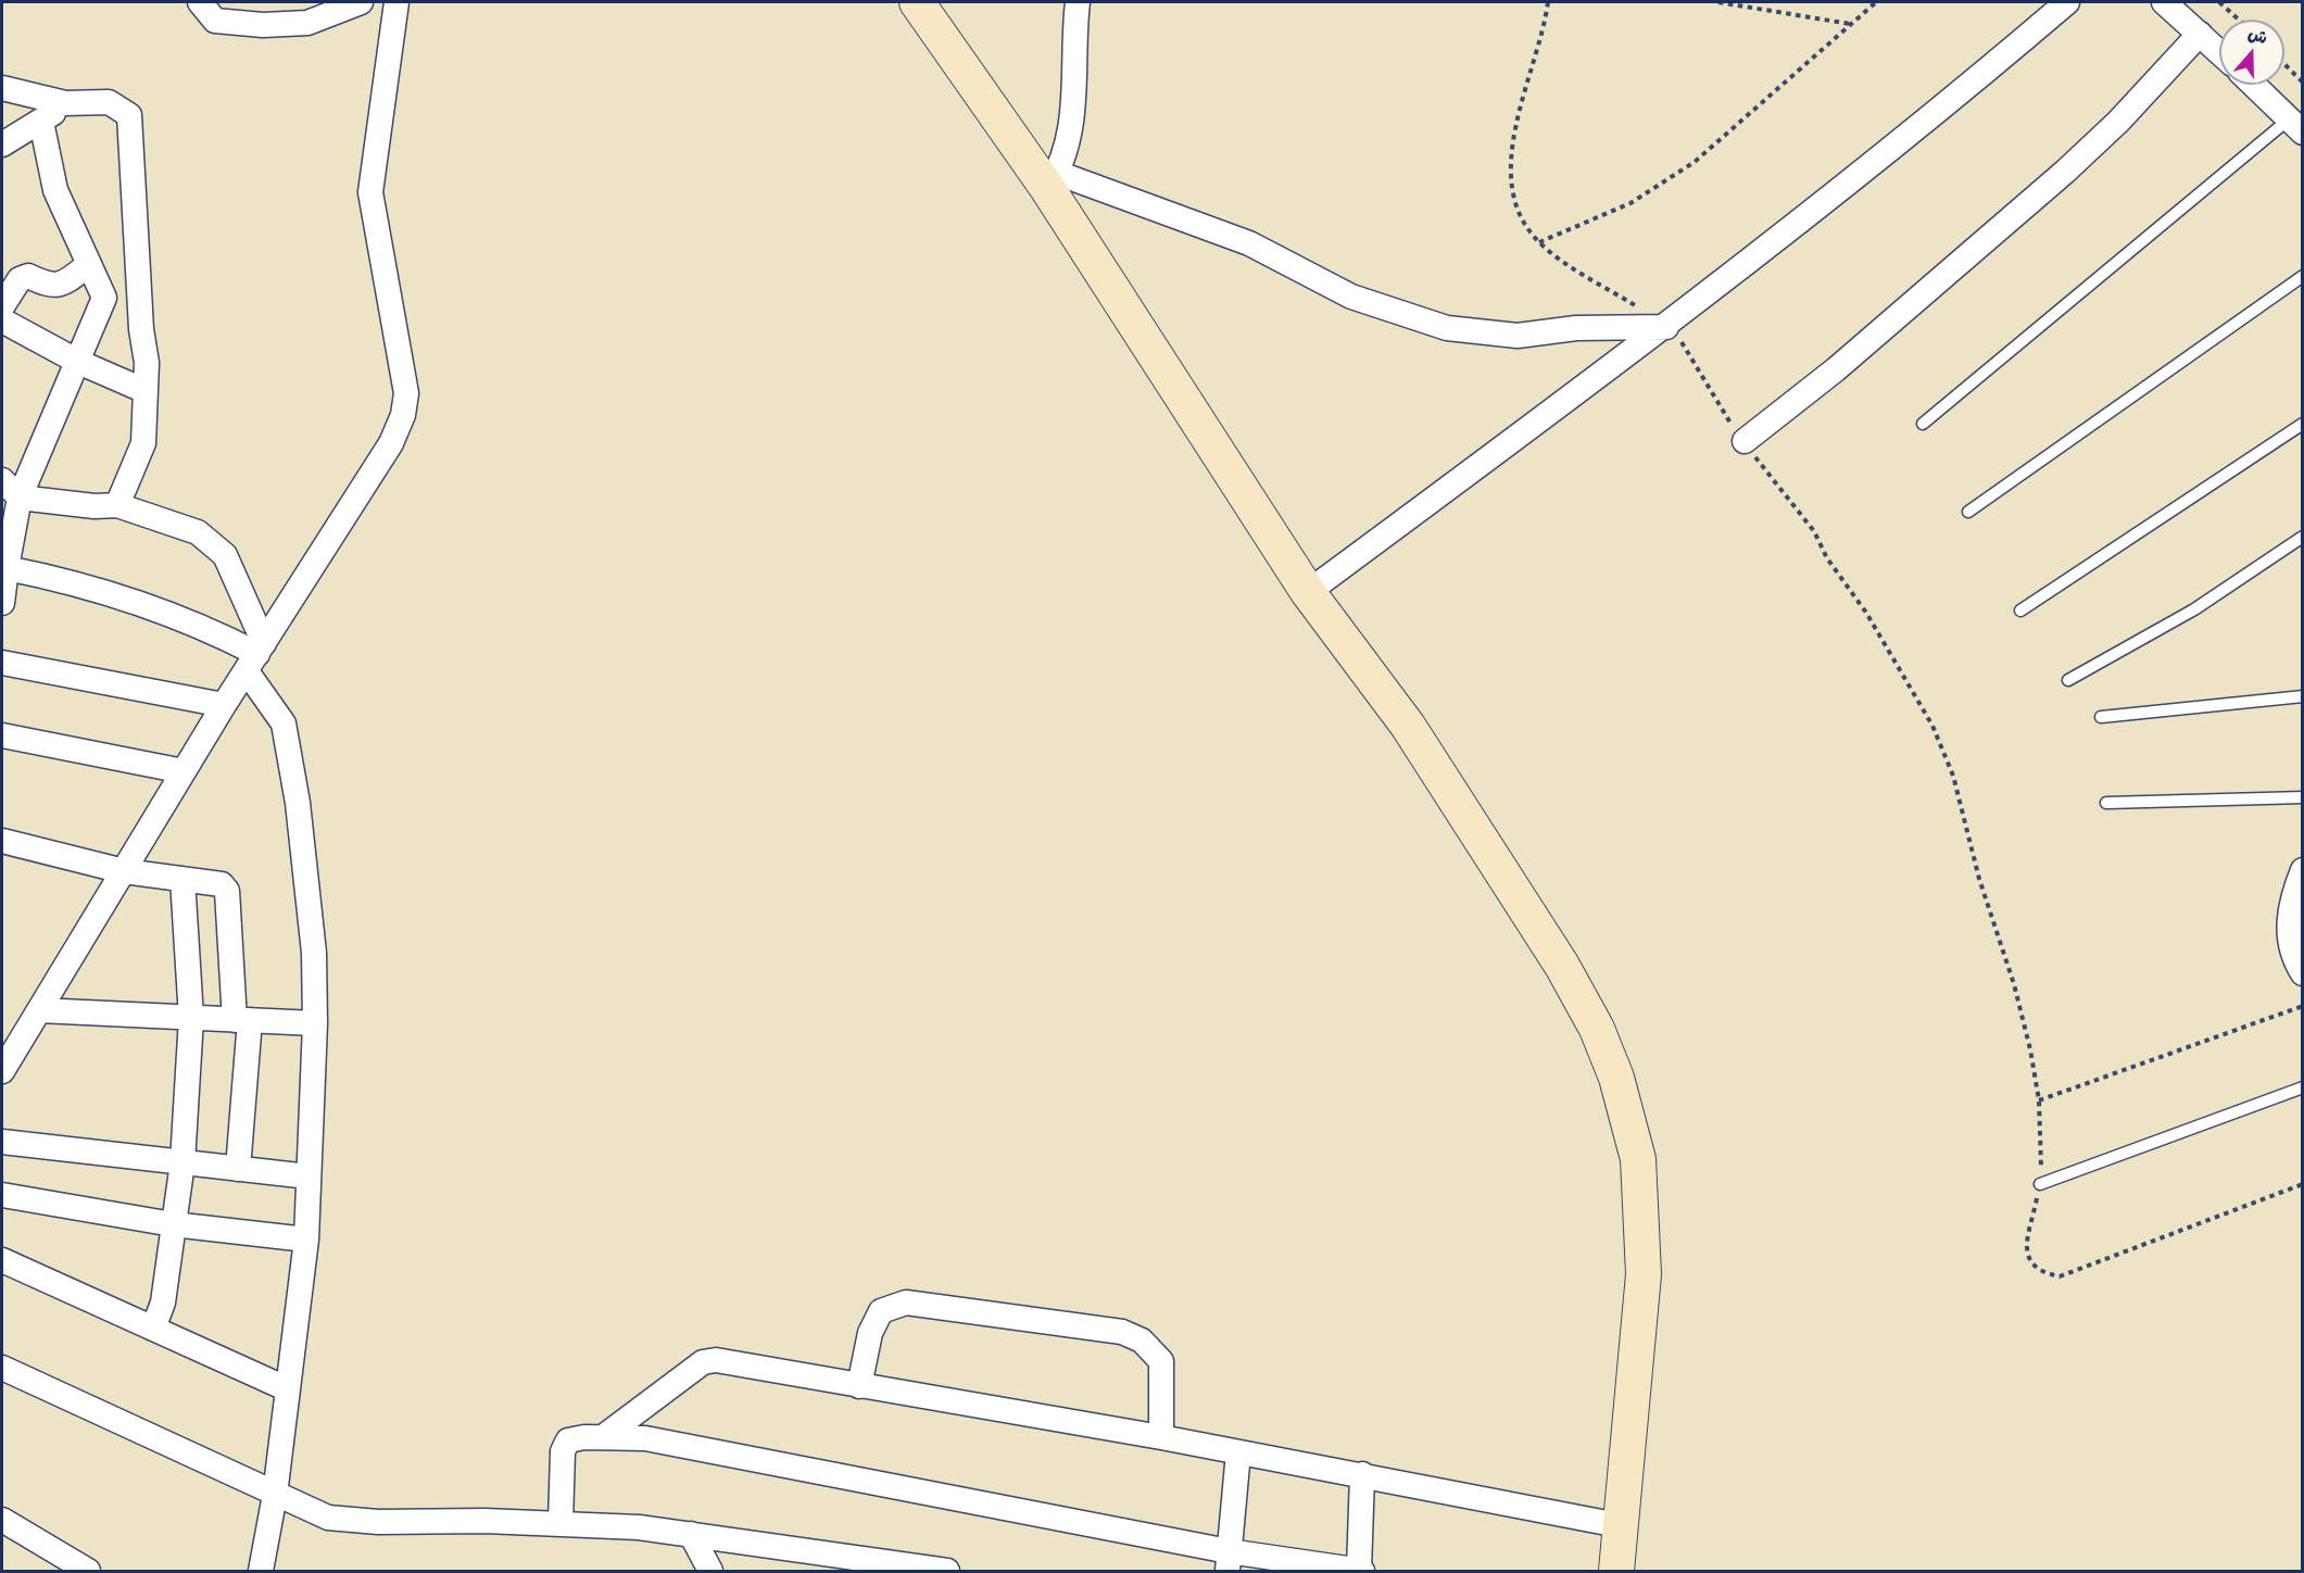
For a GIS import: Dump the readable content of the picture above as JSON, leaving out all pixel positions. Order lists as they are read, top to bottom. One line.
{"north":"top"}
